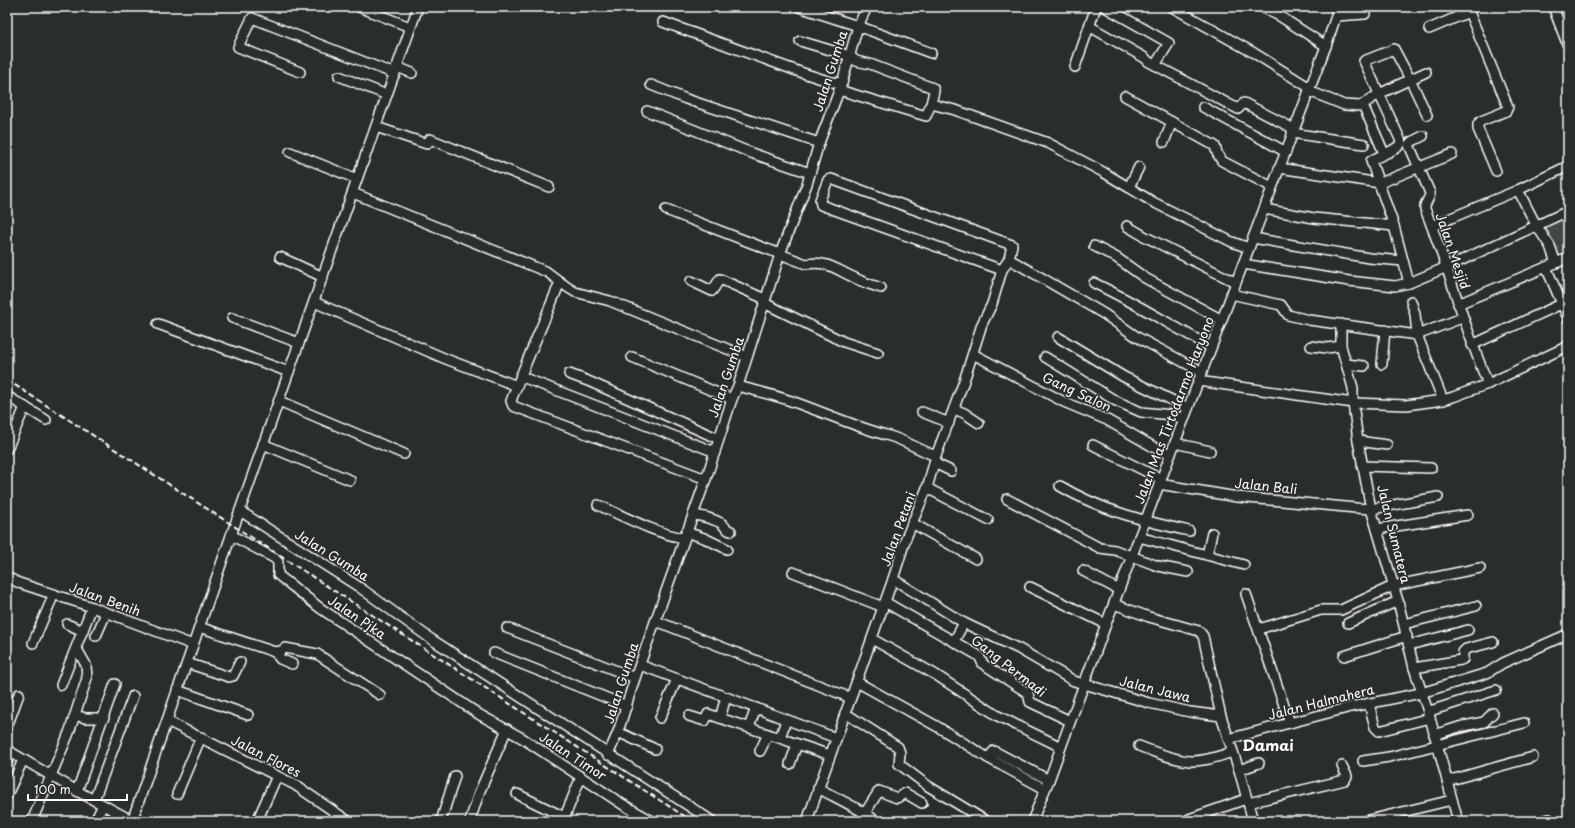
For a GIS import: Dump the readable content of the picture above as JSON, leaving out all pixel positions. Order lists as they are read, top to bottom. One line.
{"streets":{"street":["Jalan Gumba","Jalan Mesjid","Gang Salon","Jalan Mas Tirtodarmo Haryono","Jalan Bali","Jalan Petani","Jalan Sumatera","Jalan Benih","Jalan Pjka","Gang Permadi","Jalan Jawa","Jalan Halmahera","Jalan Flores","Jalan Timor"]},"crossings":[["Gang Salon","Jalan Mas Tirtodarmo Haryono"],["Gang Salon","Jalan Petani"],["Jalan Mas Tirtodarmo Haryono","Jalan Bali"],["Jalan Mas Tirtodarmo Haryono","Gang Permadi"],["Jalan Mas Tirtodarmo Haryono","Jalan Jawa"],["Jalan Bali","Jalan Sumatera"],["Jalan Petani","Jalan Jawa"],["Jalan Sumatera","Jalan Halmahera"],["Jalan Pjka","Jalan Timor"]],"districts":["Damai"],"scale_bar":"100 m"}
